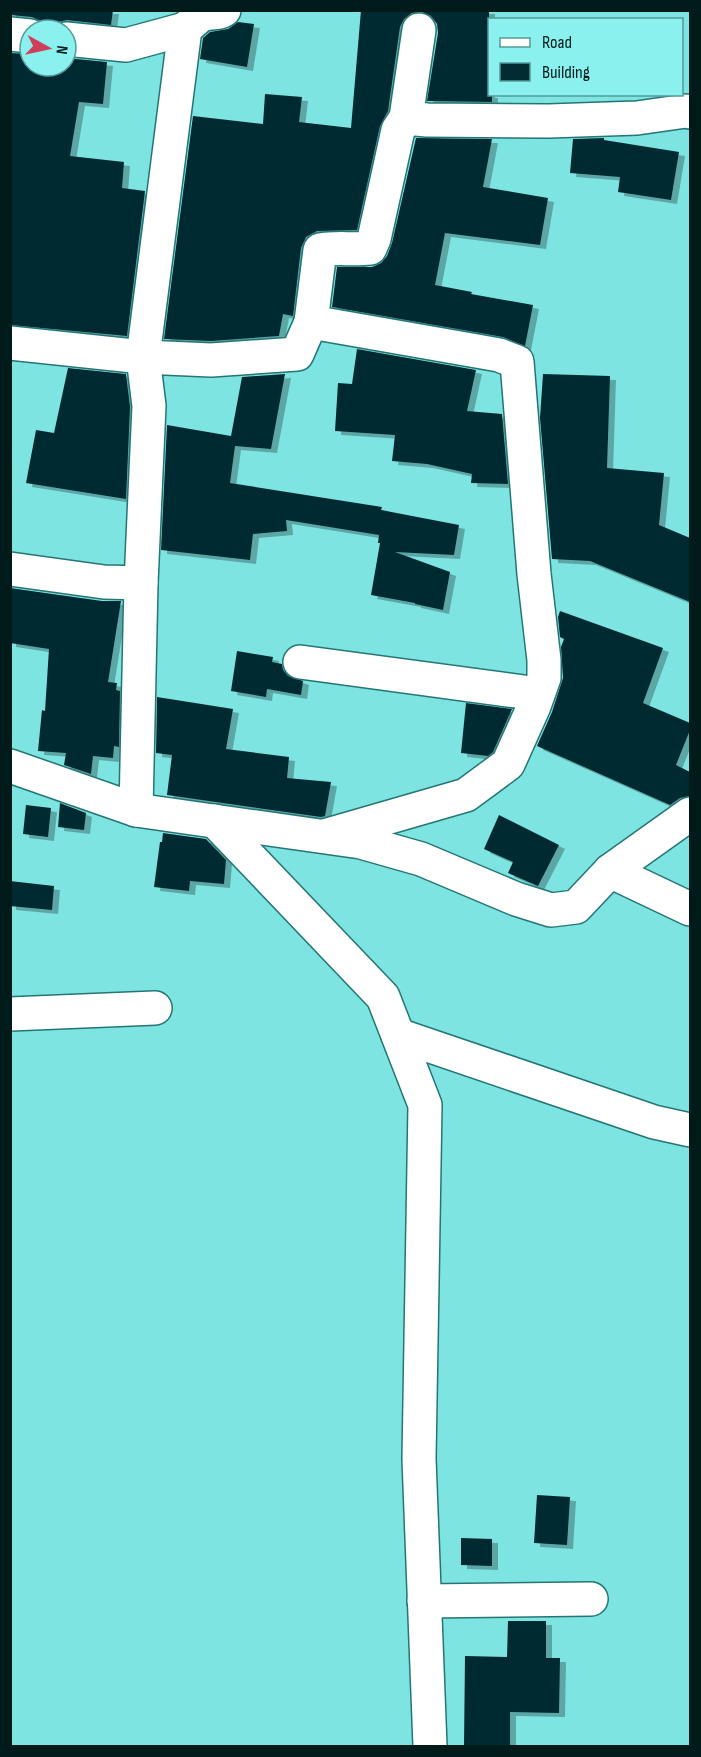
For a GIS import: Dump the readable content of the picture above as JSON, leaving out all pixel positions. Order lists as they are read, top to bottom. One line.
{"legend":["Road","Building"],"north":"right"}
